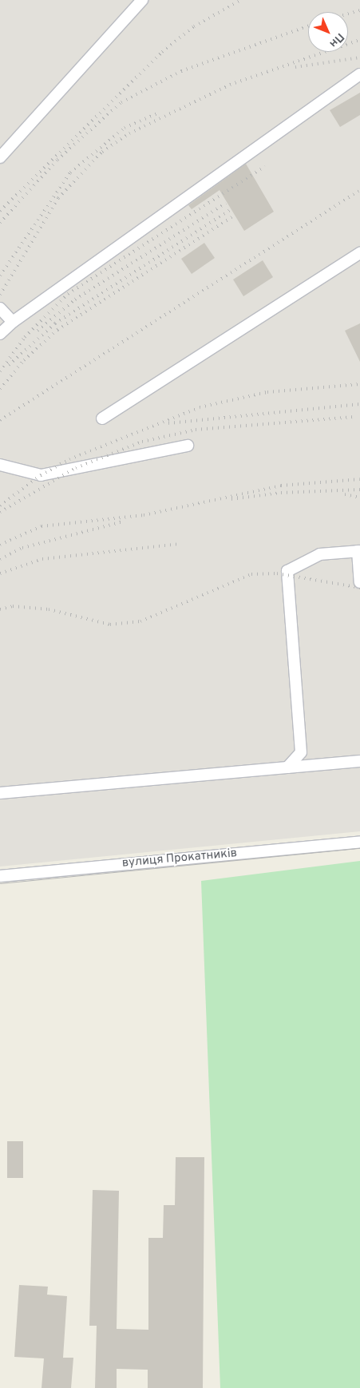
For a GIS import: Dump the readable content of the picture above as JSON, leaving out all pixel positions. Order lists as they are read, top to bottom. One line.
{"streets":{"street":["вулиця Прокатників"]},"north":"bottom right"}
